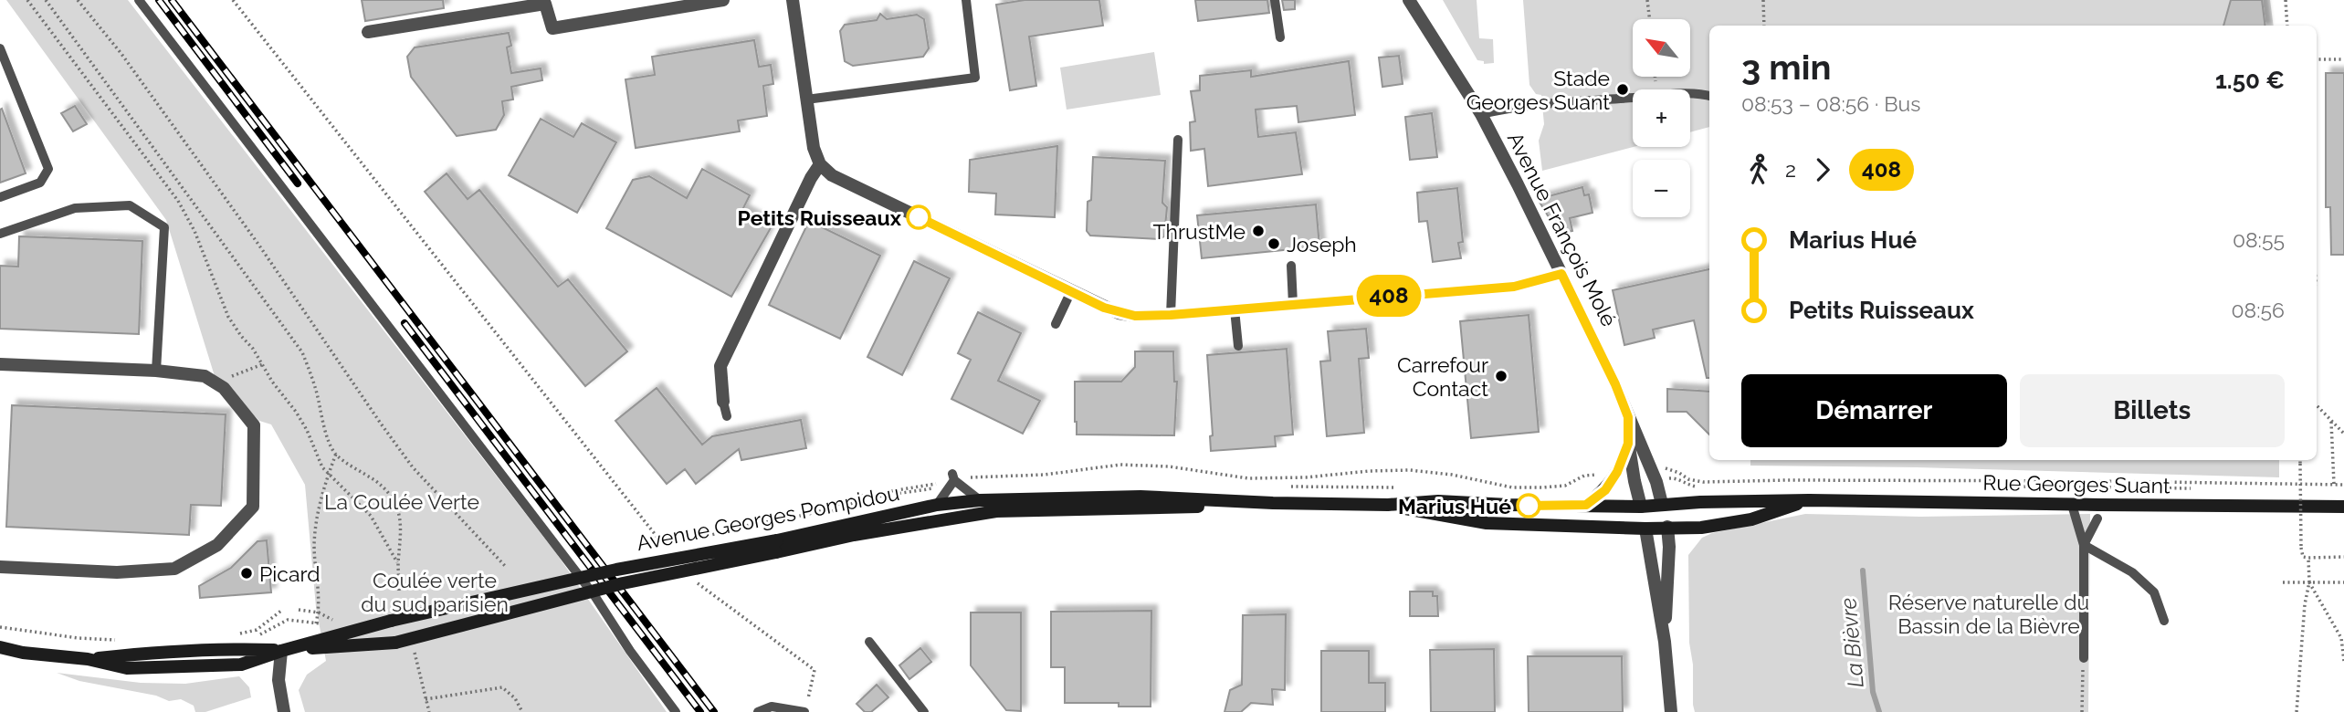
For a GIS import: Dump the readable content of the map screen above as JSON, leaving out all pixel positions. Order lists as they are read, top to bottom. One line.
{"streets":{"main road":["Rue Georges Suant","Avenue Georges Pompidou"],"street":["Avenue François Molé"]},"crossings":[["Avenue François Molé","Rue Georges Suant"],["Avenue François Molé","Avenue Georges Pompidou"],["Rue Georges Suant","Avenue Georges Pompidou"]],"water":["La Bièvre"],"parks":["La Coulée Verte","Coulée verte du sud parisien","Réserve naturelle du Bassin de la Bièvre"],"places":["Stade Georges Suant","Petits Ruisseaux","ThrustMe","Joseph","Carrefour Contact","Marius Hué","Picard"],"lines":["bus line 408"],"north":"top left","page":{"on_map":"408","map_buttons":["+","−"],"heading":["3 min","08:53 – 08:56 · Bus","1.50 €"],"legs":["2","408"],"list":[{"name":"Marius Hué","value":"08:55"},{"name":"Petits Ruisseaux","value":"08:56"}],"buttons":["Démarrer","Billets"]}}
